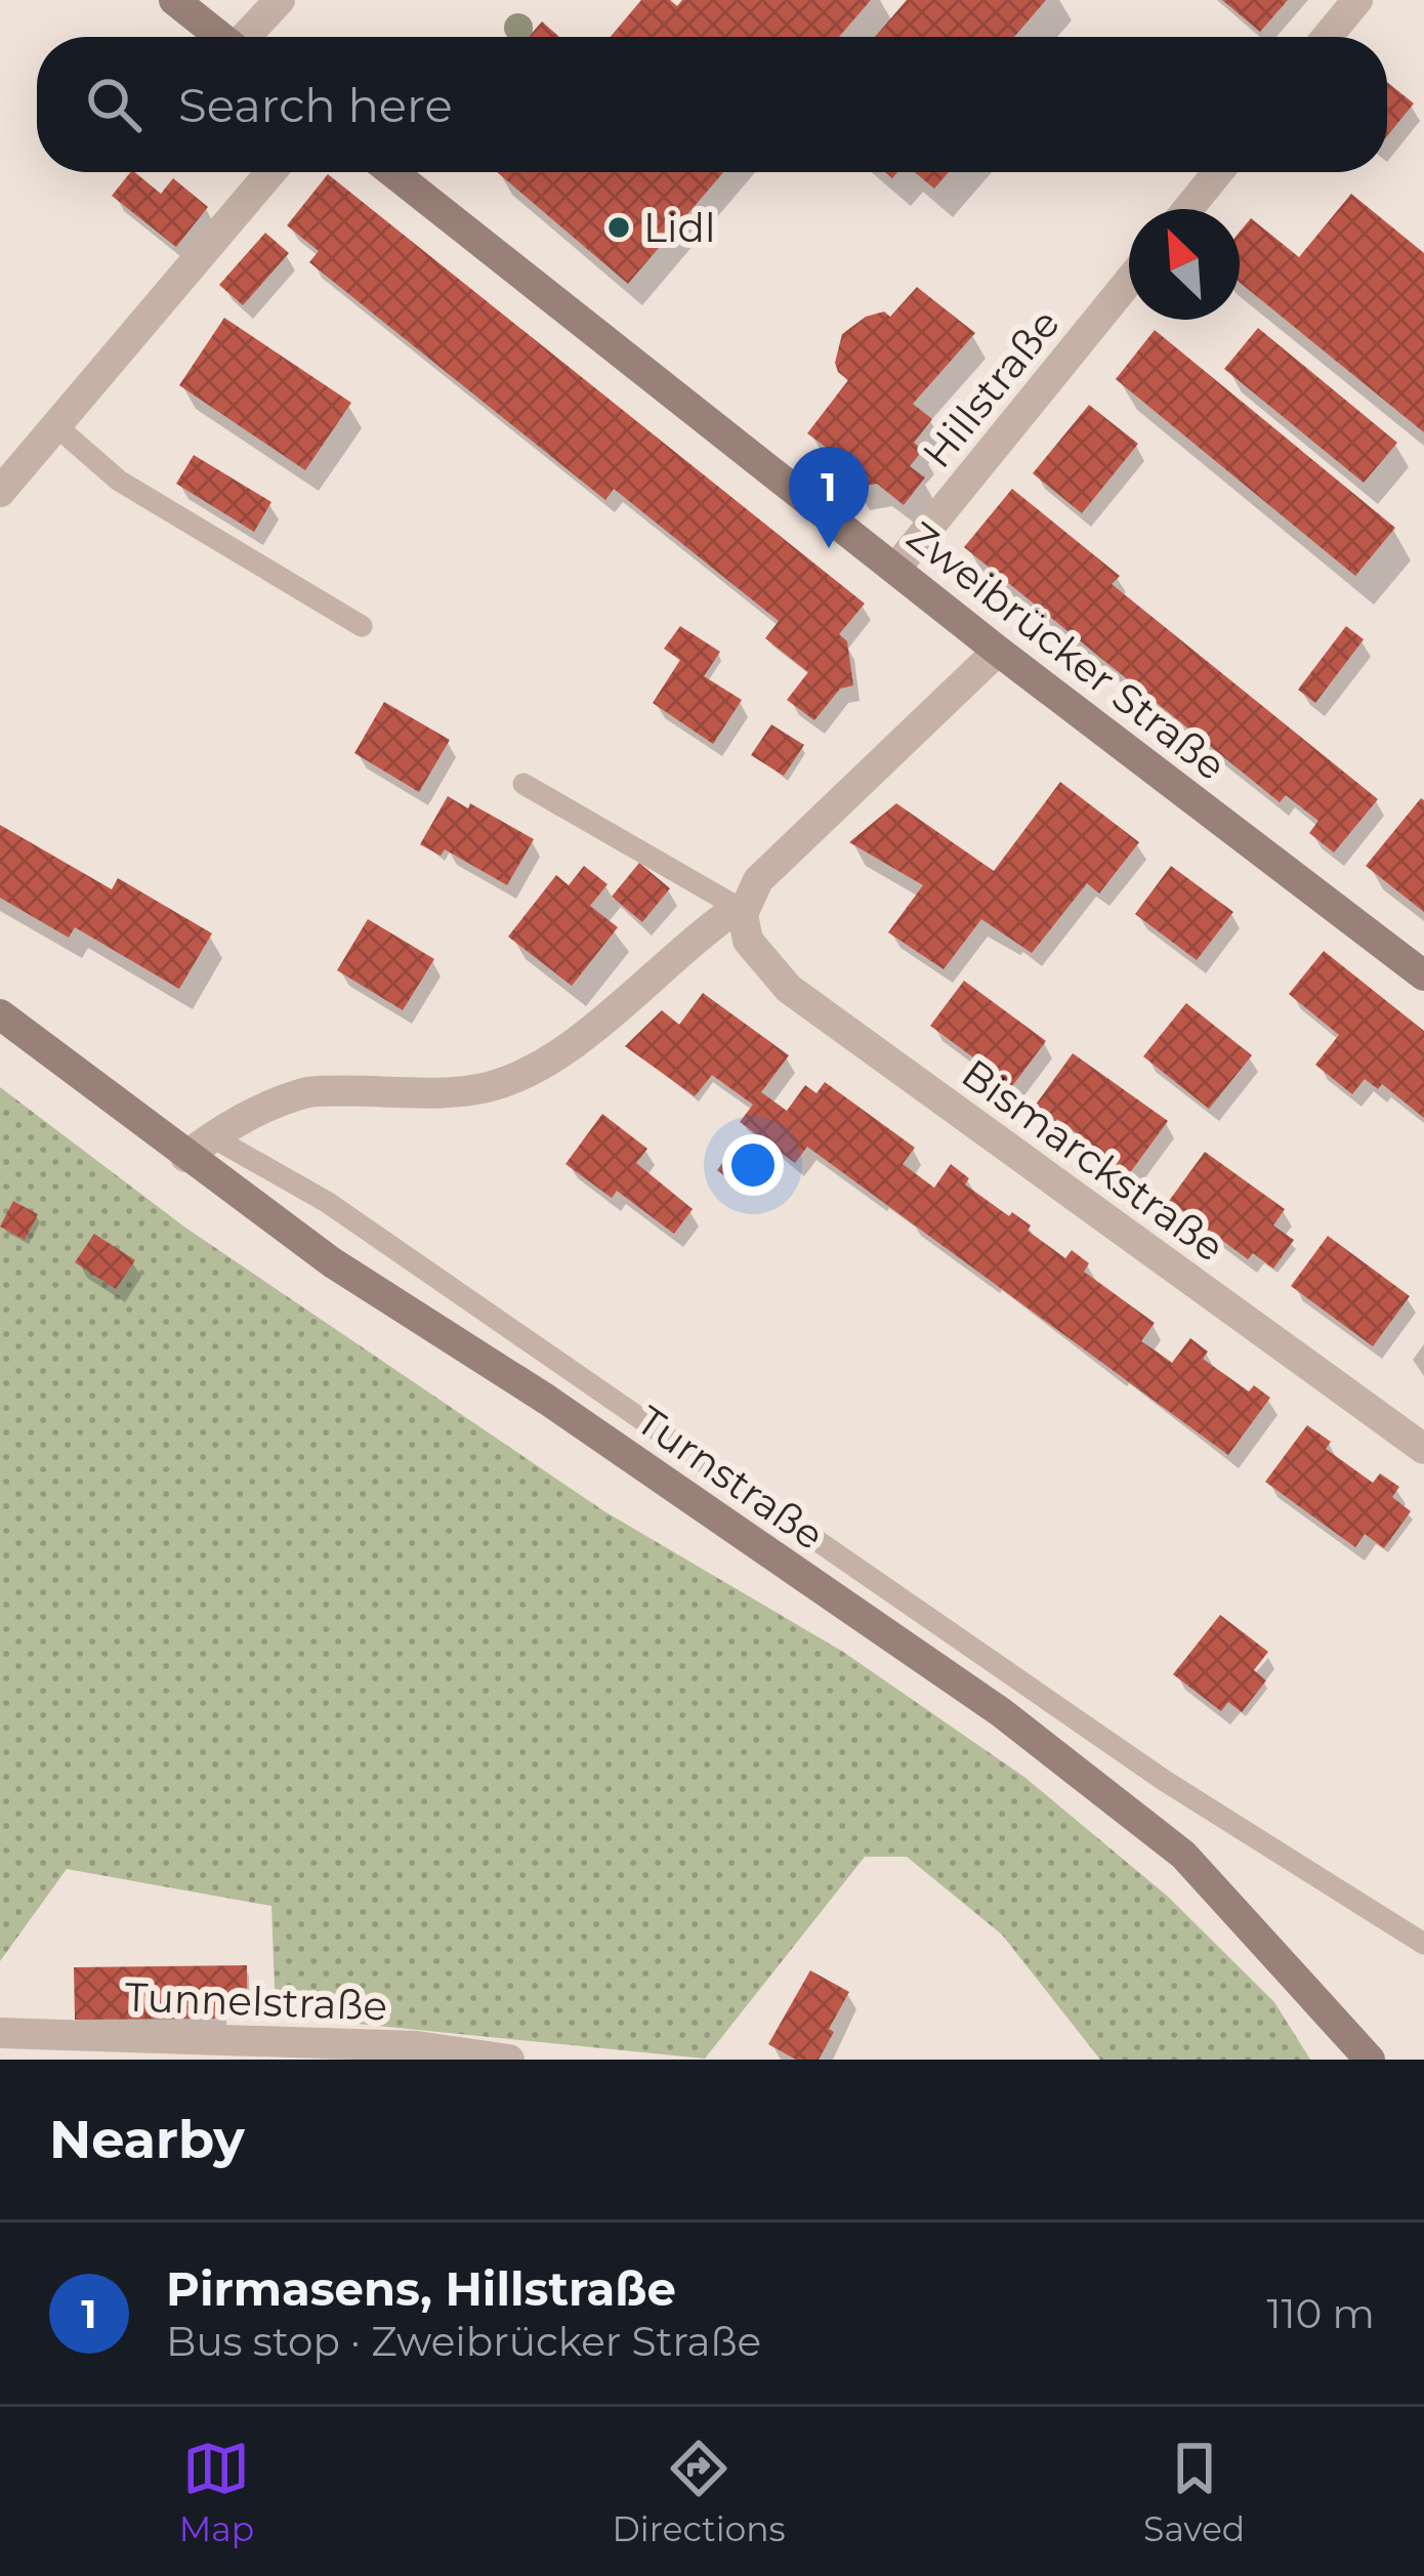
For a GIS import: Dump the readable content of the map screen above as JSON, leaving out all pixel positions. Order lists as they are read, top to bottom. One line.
{"streets":{"street":["Hillstraße","Zweibrücker Straße","Bismarckstraße","Turnstraße","Tunnelstraße"]},"crossings":[["Hillstraße","Zweibrücker Straße"]],"places":["Lidl"],"north":"top left","page":{"search":"Search here","pins":"1","heading":"Nearby","list":[{"mark":"1","name":"Pirmasens, Hillstraße","note":"Bus stop · Zweibrücker Straße","value":"110 m"}],"nav":["Map","Directions","Saved"]}}
